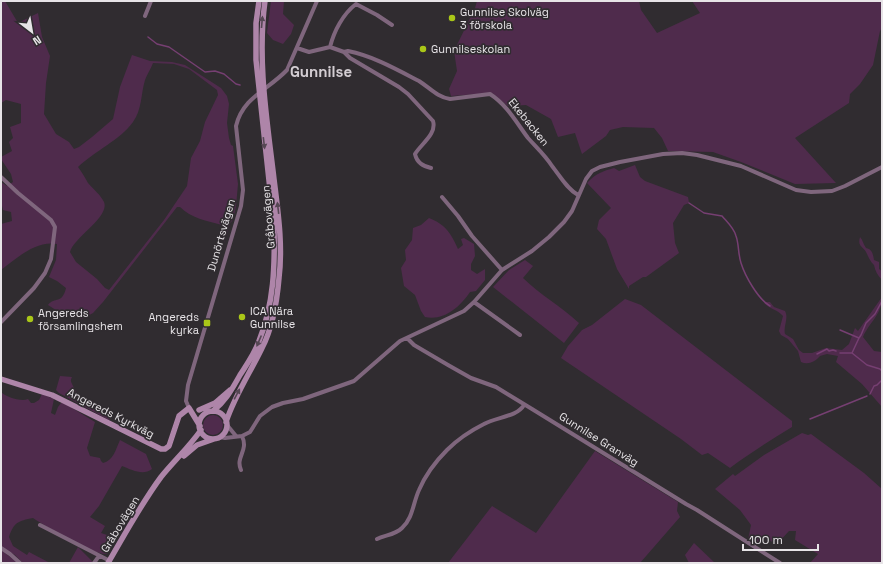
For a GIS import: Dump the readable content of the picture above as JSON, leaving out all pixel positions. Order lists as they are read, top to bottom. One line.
{"streets":{"main road":["Gråbovägen","Dunörtsvägen","Angereds Kyrkväg"],"street":["Ekebacken","Gunnilse Granväg"]},"crossings":[["Gråbovägen","Dunörtsvägen"],["Dunörtsvägen","Angereds Kyrkväg"]],"districts":["Gunnilse"],"places":{"other":["Gunnilse Skolväg 3 förskola","Gunnilseskolan","ICA Nära Gunnilse","Angereds församlingshem"],"transit":["Angereds kyrka"]},"scale_bar":"100 m","north":"bottom right"}
